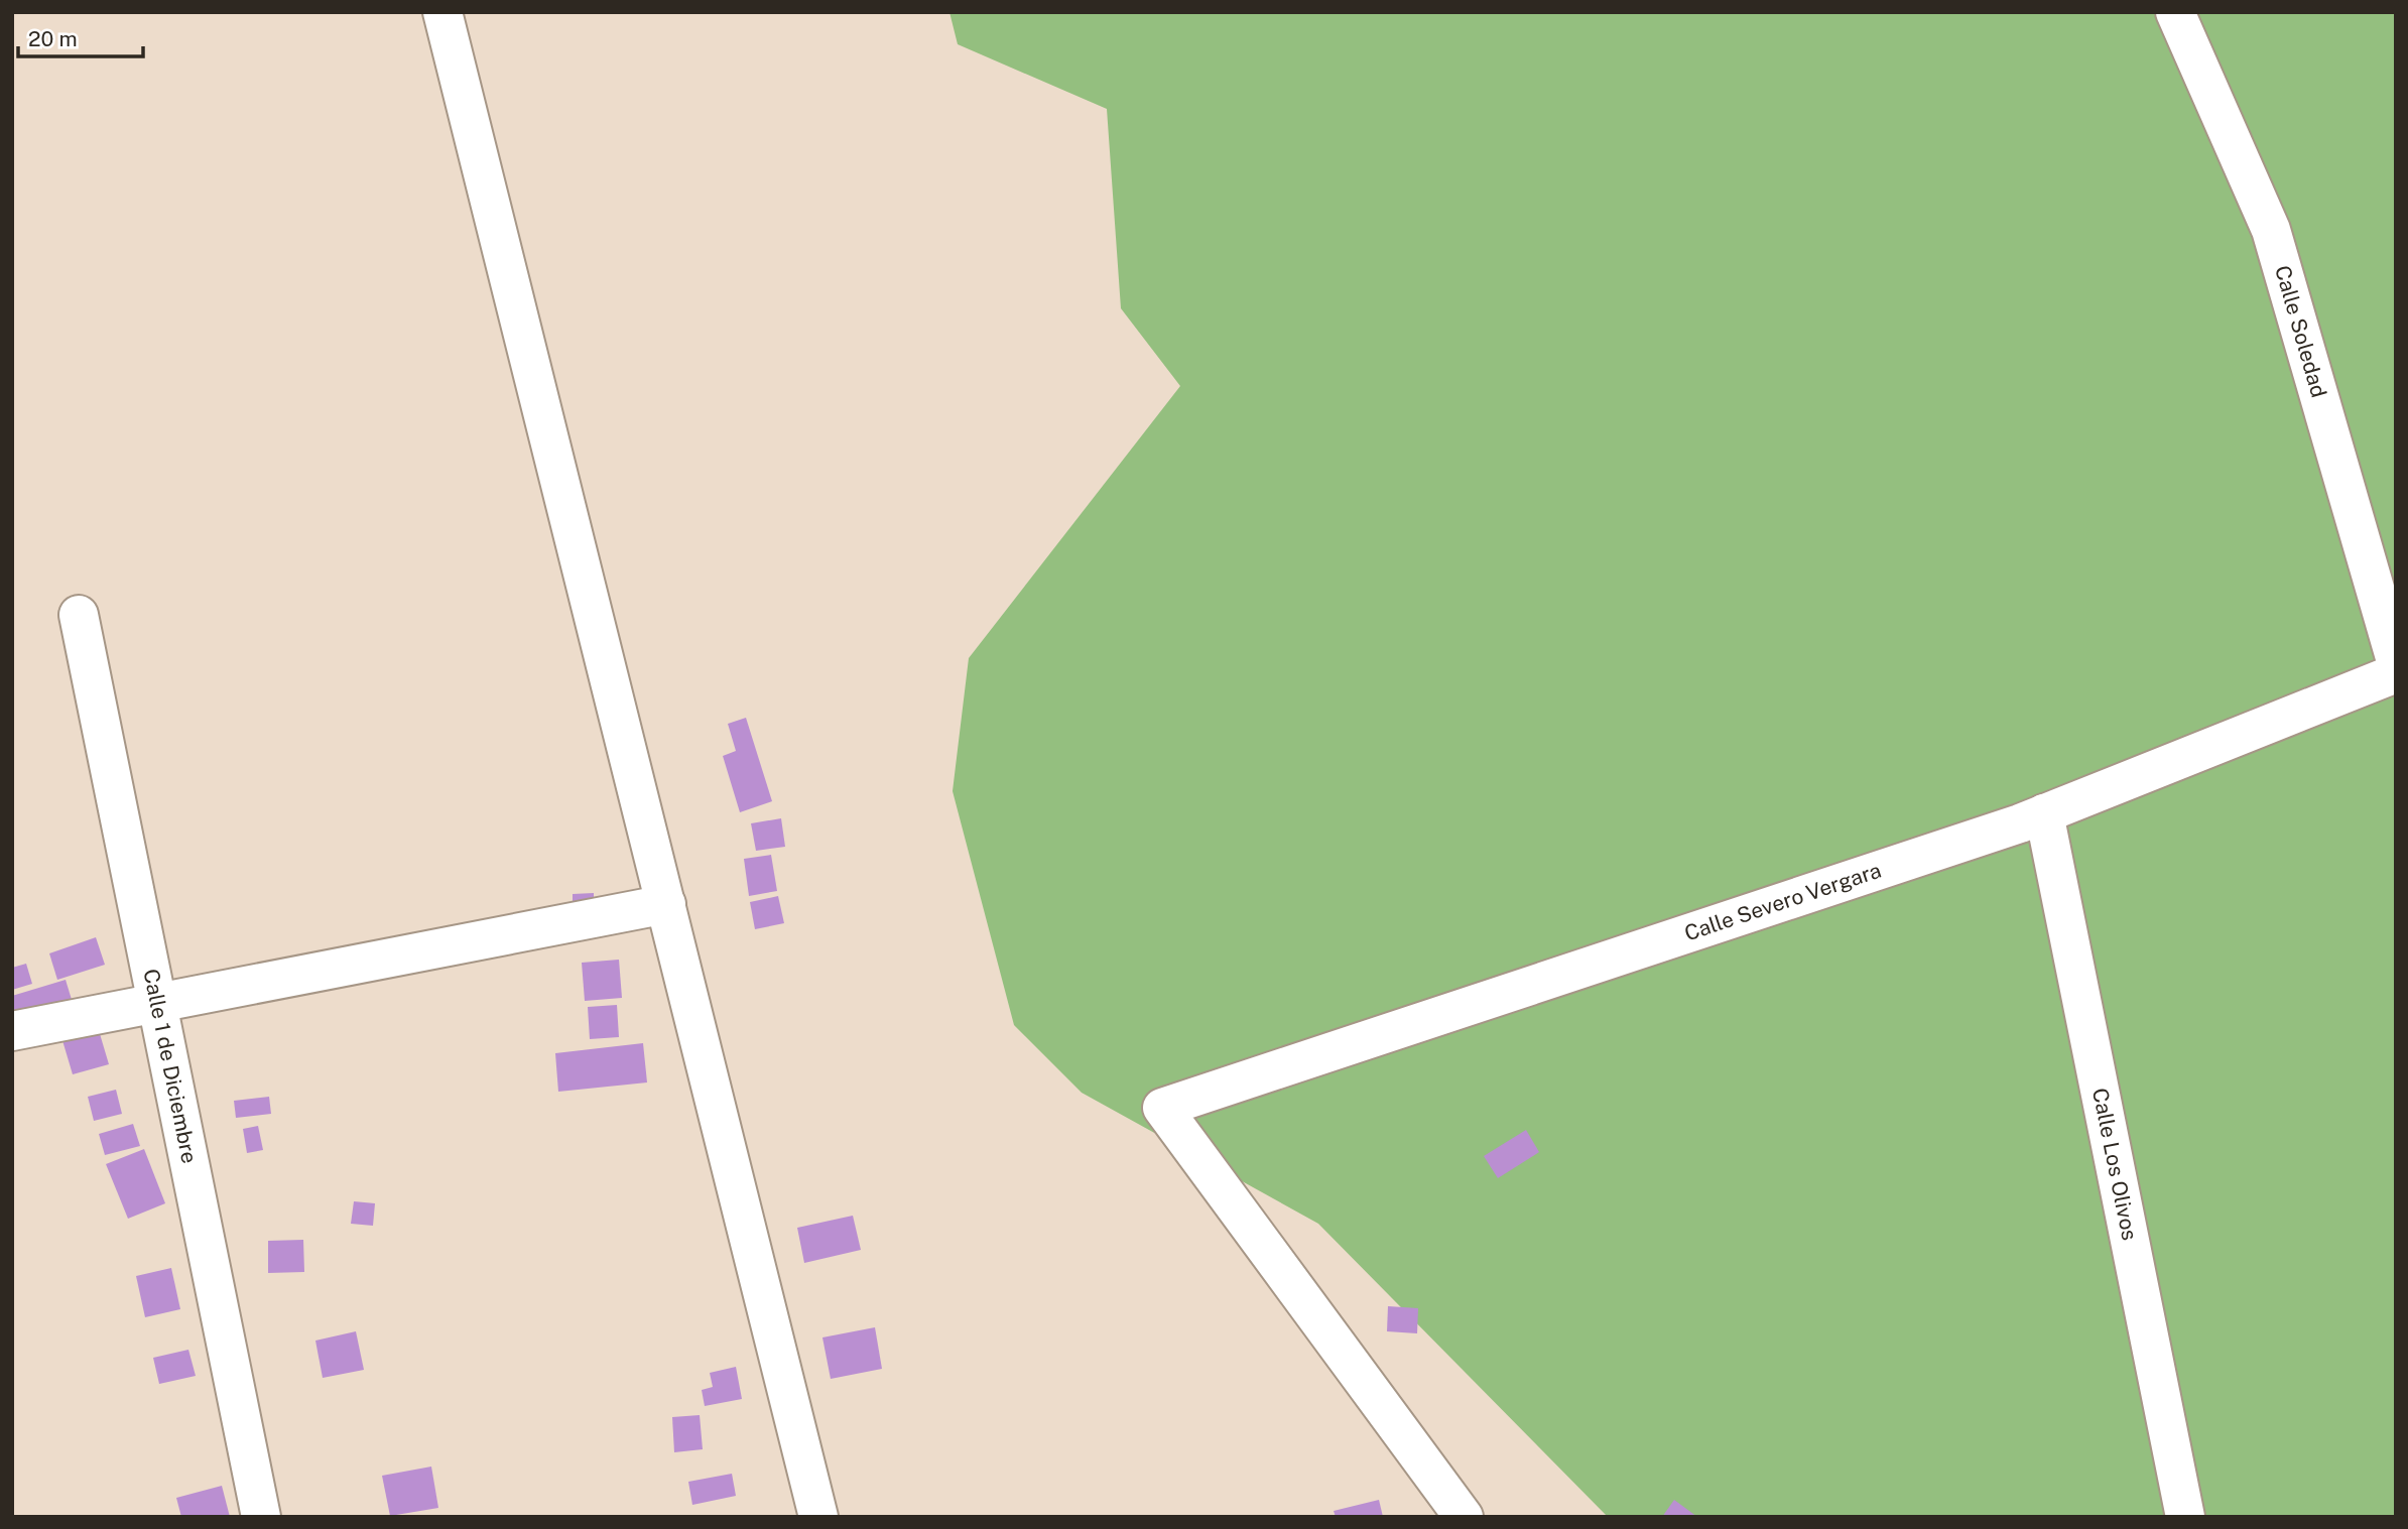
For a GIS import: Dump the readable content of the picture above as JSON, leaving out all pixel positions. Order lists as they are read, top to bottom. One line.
{"streets":{"street":["Calle Soledad","Calle Severo Vergara","Calle 1 de Diciembre","Calle Los Olivos"]},"crossings":[["Calle Severo Vergara","Calle Los Olivos"]],"scale_bar":"20 m"}
